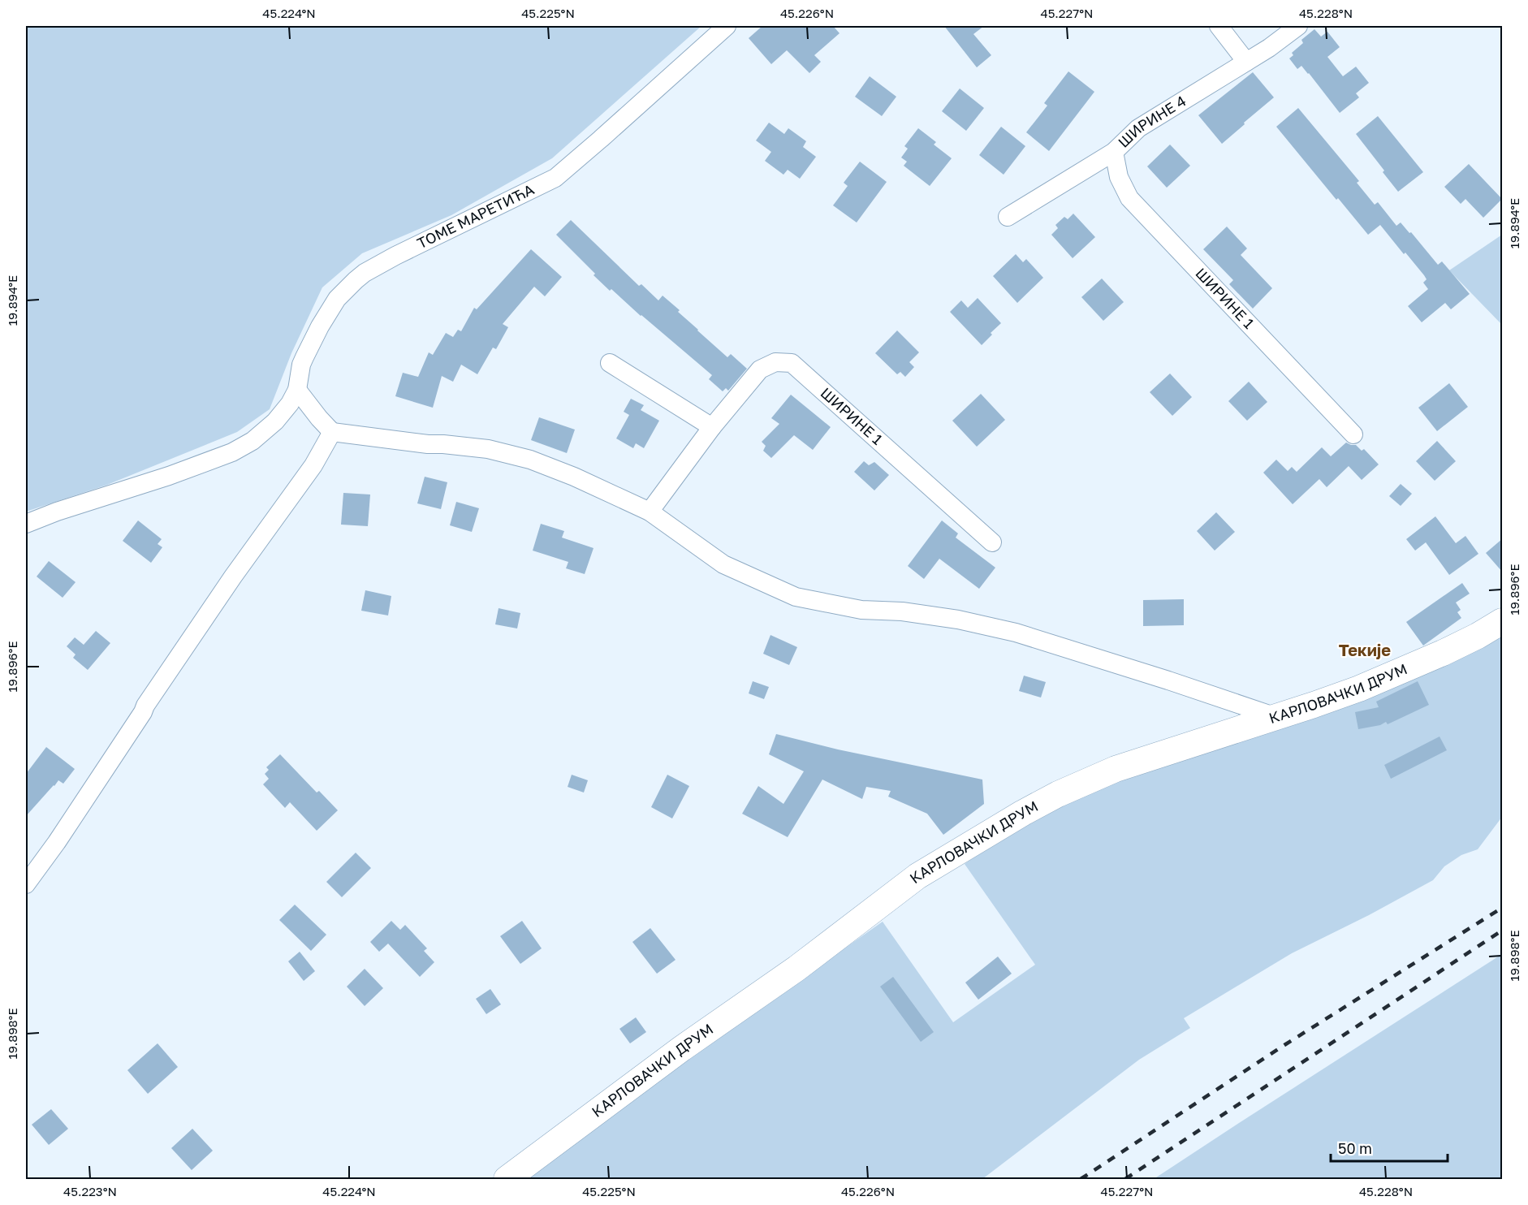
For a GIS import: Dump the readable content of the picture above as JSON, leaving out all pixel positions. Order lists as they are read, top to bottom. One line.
{"streets":{"main road":["КАРЛОВАЧКИ ДРУМ"],"street":["ШИРИНЕ 4","ТОМЕ МАРЕТИЋА","ШИРИНЕ 1"]},"crossings":[["ШИРИНЕ 4","ШИРИНЕ 1"]],"districts":["Текије"],"scale_bar":"50 m","coordinates":["45.224°N","45.225°N","45.226°N","45.227°N","45.228°N","19.894°E","19.896°E","19.898°E","45.223°N"]}
